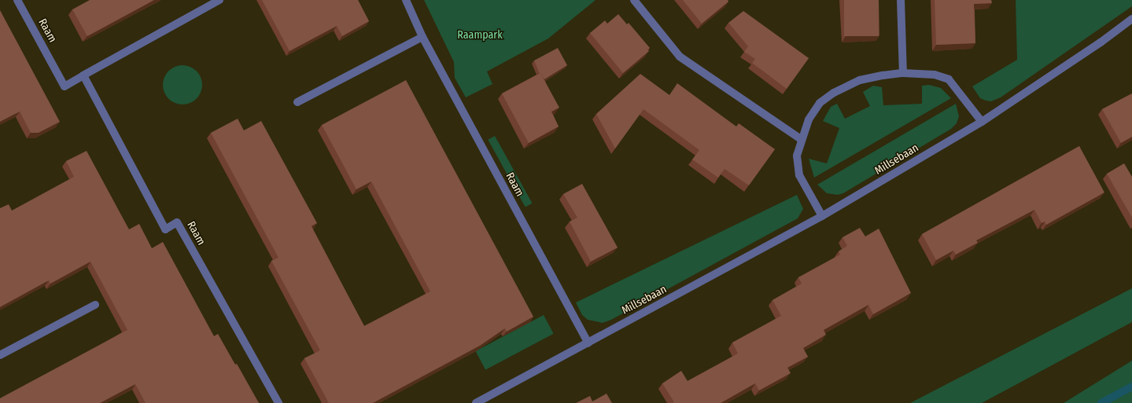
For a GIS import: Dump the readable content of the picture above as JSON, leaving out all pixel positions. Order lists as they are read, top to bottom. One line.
{"streets":{"street":["Raam","Millsebaan"]},"crossings":[["Raam","Millsebaan"]],"parks":["Raampark"]}
